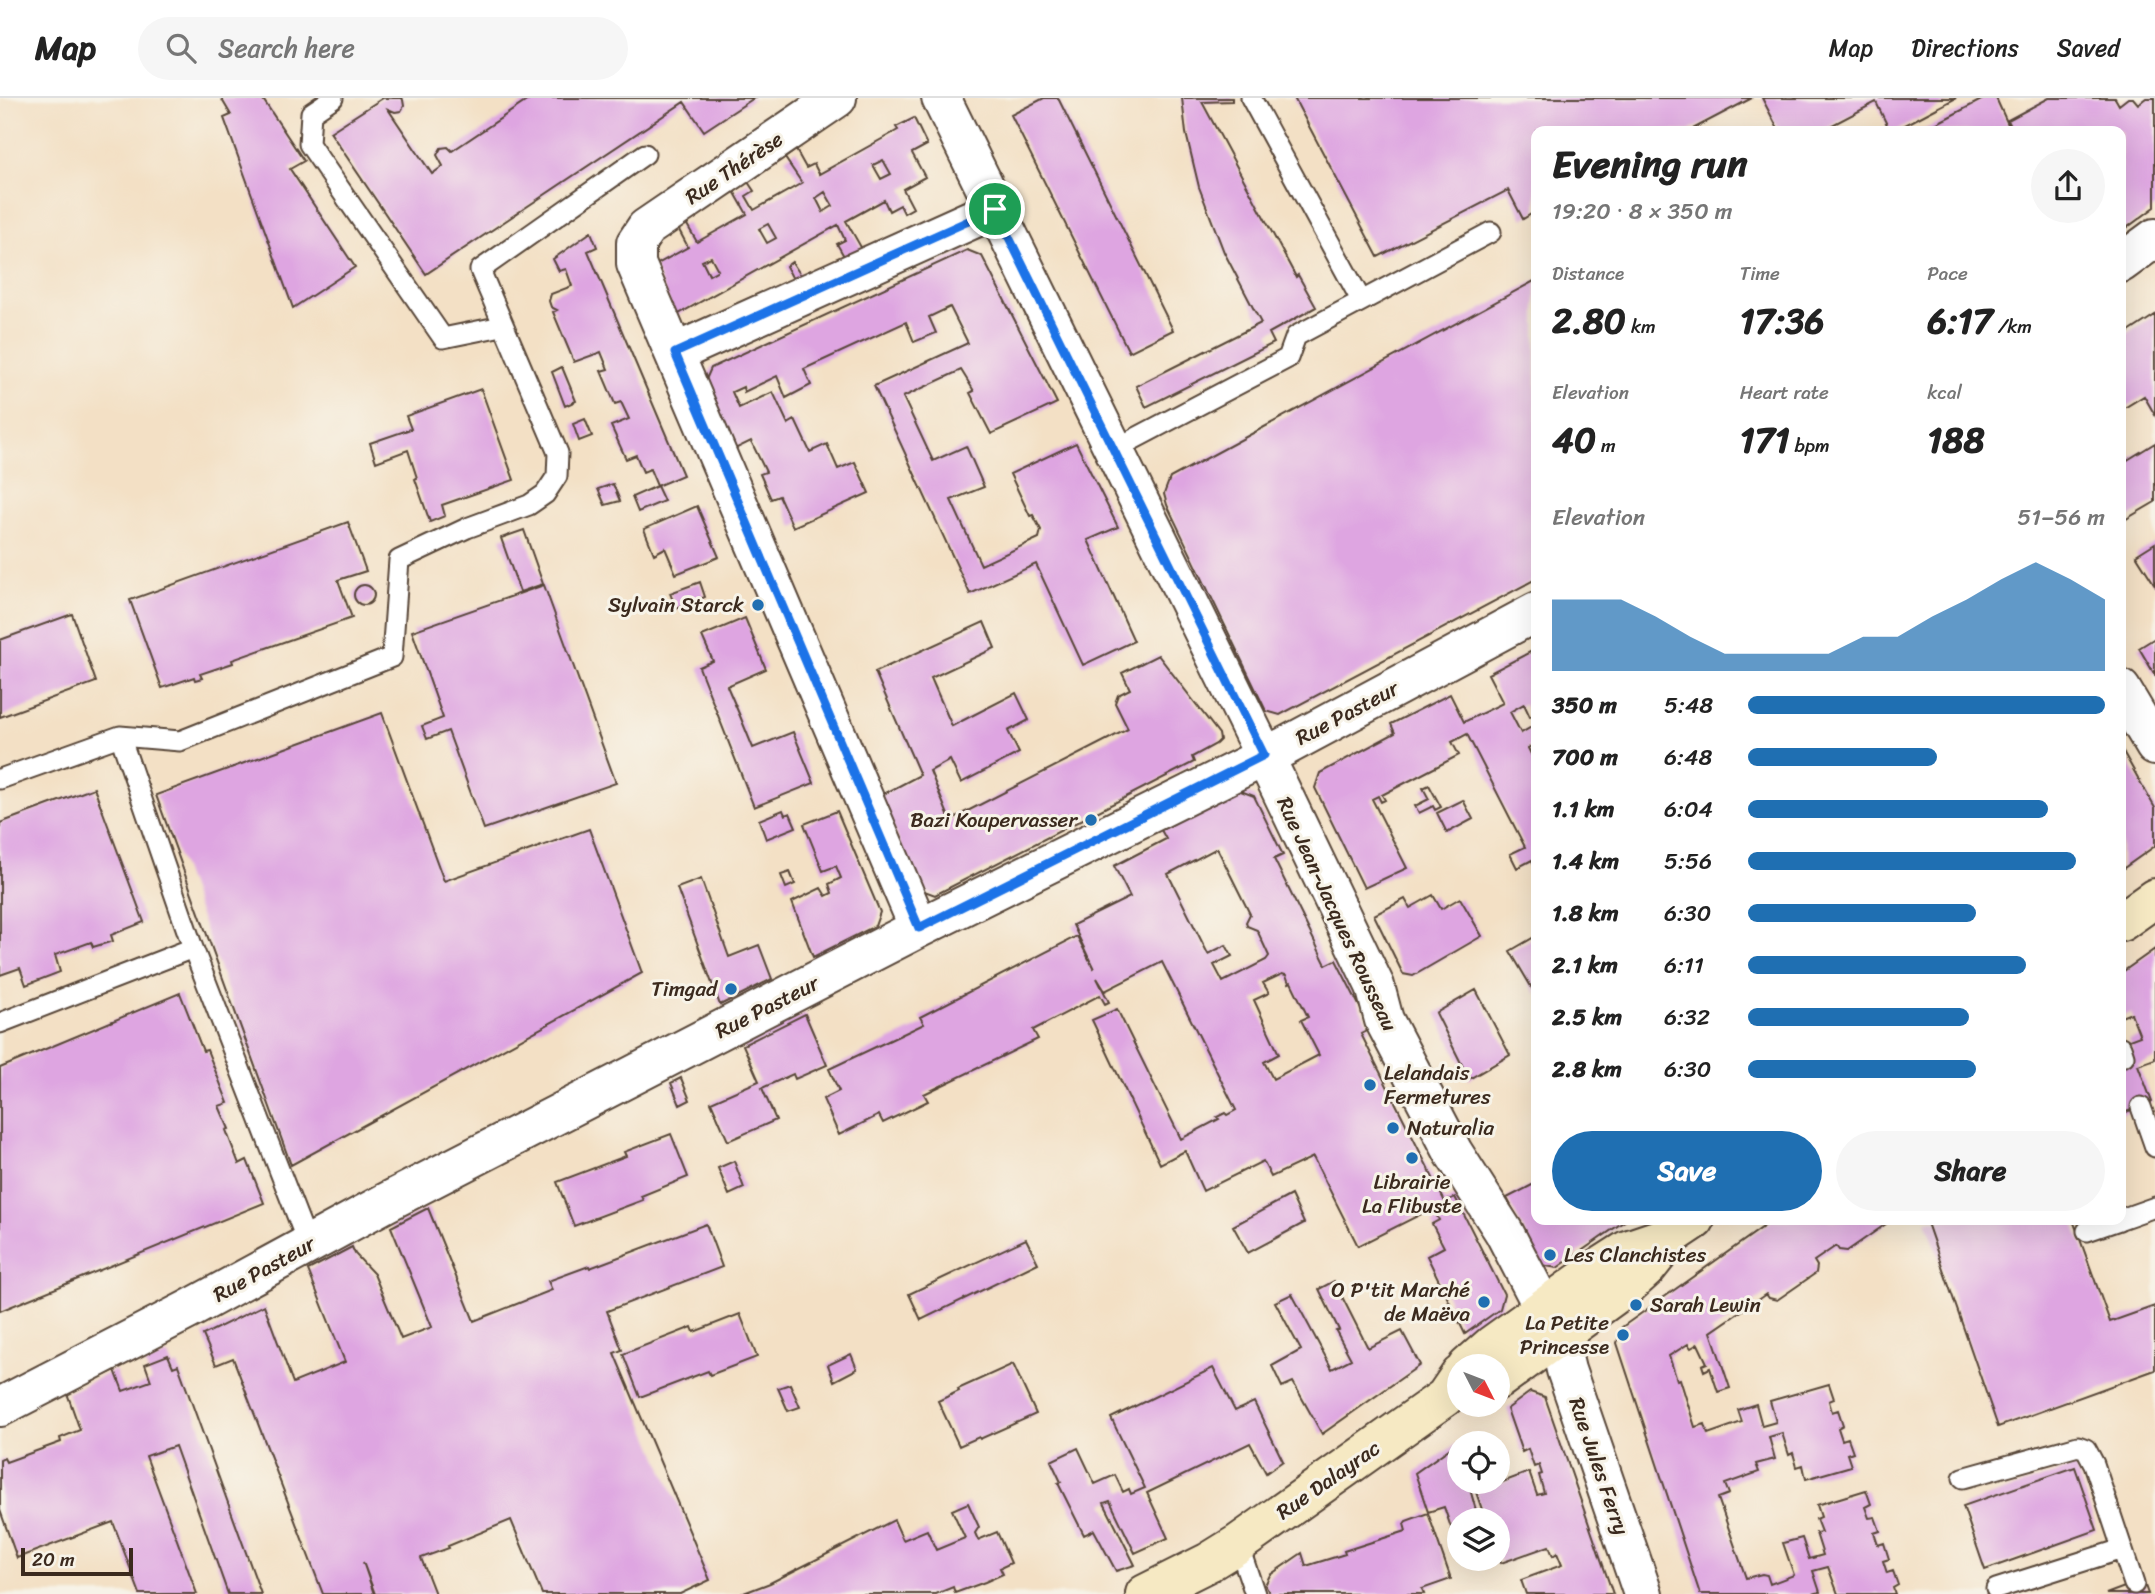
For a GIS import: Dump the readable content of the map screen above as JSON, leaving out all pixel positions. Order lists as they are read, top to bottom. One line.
{"streets":{"main road":["Rue Dalayrac"],"street":["Rue Thérèse","Rue Pasteur","Rue Jean-Jacques Rousseau","Rue Jules Ferry"]},"crossings":[["Rue Pasteur","Rue Jean-Jacques Rousseau"],["Rue Jean-Jacques Rousseau","Rue Jules Ferry"]],"places":["Sylvain Starck","Bazi Koupervasser","Timgad","Lelandais Fermetures","Naturalia","Librairie La Flibuste","Les Clanchistes","O P'tit Marché de Maëva","Sarah Lewin","La Petite Princesse"],"scale_bar":"20 m","north":"bottom right","page":{"header":"Map","search":"Search here","nav":["Map","Directions","Saved"],"heading":["Evening run","19:20 · 8 × 350 m"],"stats":[["Distance","2.80 km"],["Time","17:36"],["Pace","6:17 /km"],["Elevation","40 m"],["Heart rate","171 bpm"],["kcal","188"]],"chart":["Elevation","51–56 m"],"list":[{"name":"350 m","note":"5:48"},{"name":"700 m","note":"6:48"},{"name":"1.1 km","note":"6:04"},{"name":"1.4 km","note":"5:56"},{"name":"1.8 km","note":"6:30"},{"name":"2.1 km","note":"6:11"},{"name":"2.5 km","note":"6:32"},{"name":"2.8 km","note":"6:30"}],"buttons":["Save","Share"],"scale":"20 m"}}
